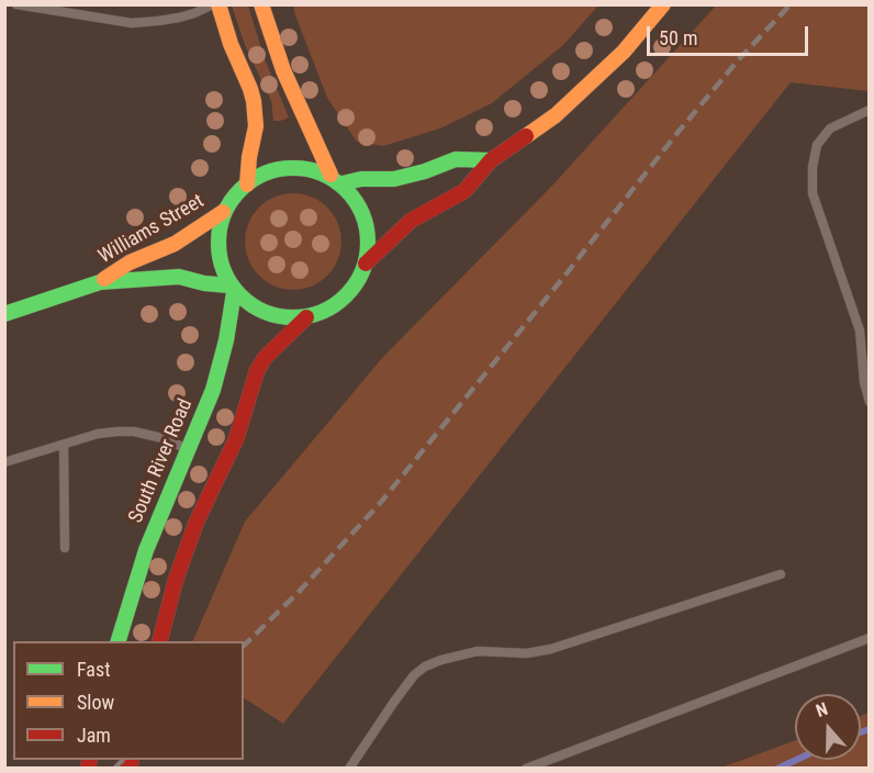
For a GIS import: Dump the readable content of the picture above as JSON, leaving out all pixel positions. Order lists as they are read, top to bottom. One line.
{"streets":{"main road":["Williams Street","South River Road"]},"crossings":[["Williams Street","South River Road"]],"legend":["Fast","Slow","Jam"],"scale_bar":"50 m","north":"top"}
